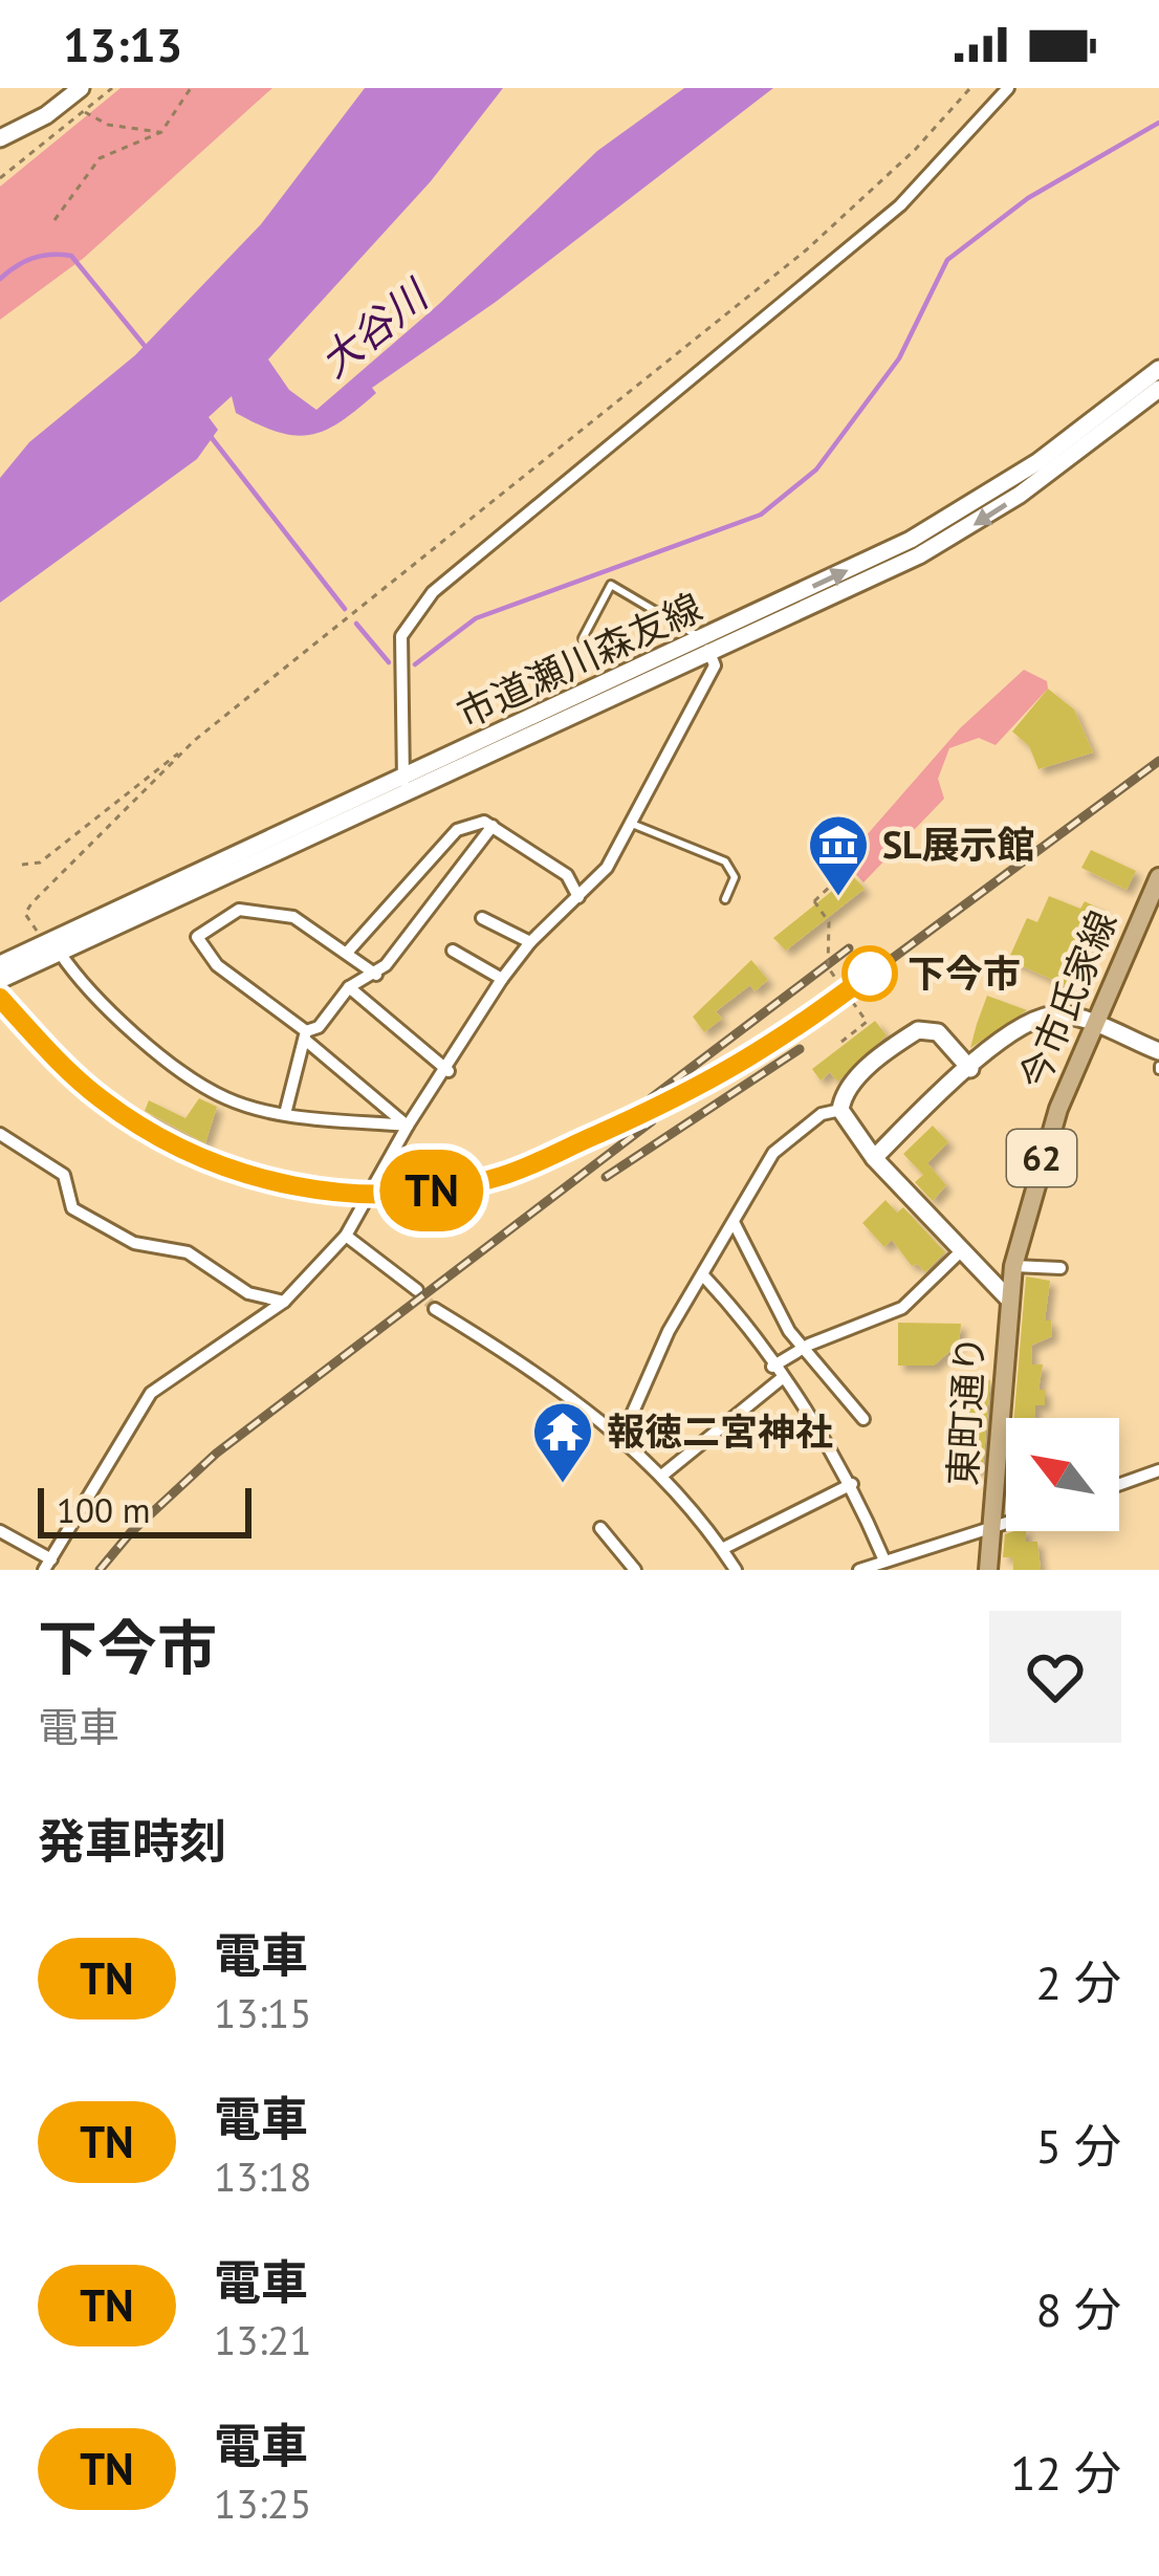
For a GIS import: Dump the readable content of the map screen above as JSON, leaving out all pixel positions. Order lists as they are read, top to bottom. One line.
{"streets":{"main road":["今市氏家線","62","東町通り"],"street":["市道瀬川森友線"]},"crossings":[["今市氏家線","東町通り"]],"water":["大谷川"],"places":{"museum":["SL展示館"],"other":["下今市"],"temple":["報徳二宮神社"]},"scale_bar":"100 m","north":"top left","page":{"status":"13:13","on_map":"TN","scale":"100 m","heading":[["下今市","電車"],"発車時刻"],"list":[{"mark":"TN","name":"電車","note":"13:15","value":"2 分"},{"mark":"TN","name":"電車","note":"13:18","value":"5 分"},{"mark":"TN","name":"電車","note":"13:21","value":"8 分"},{"mark":"TN","name":"電車","note":"13:25","value":"12 分"}]}}
